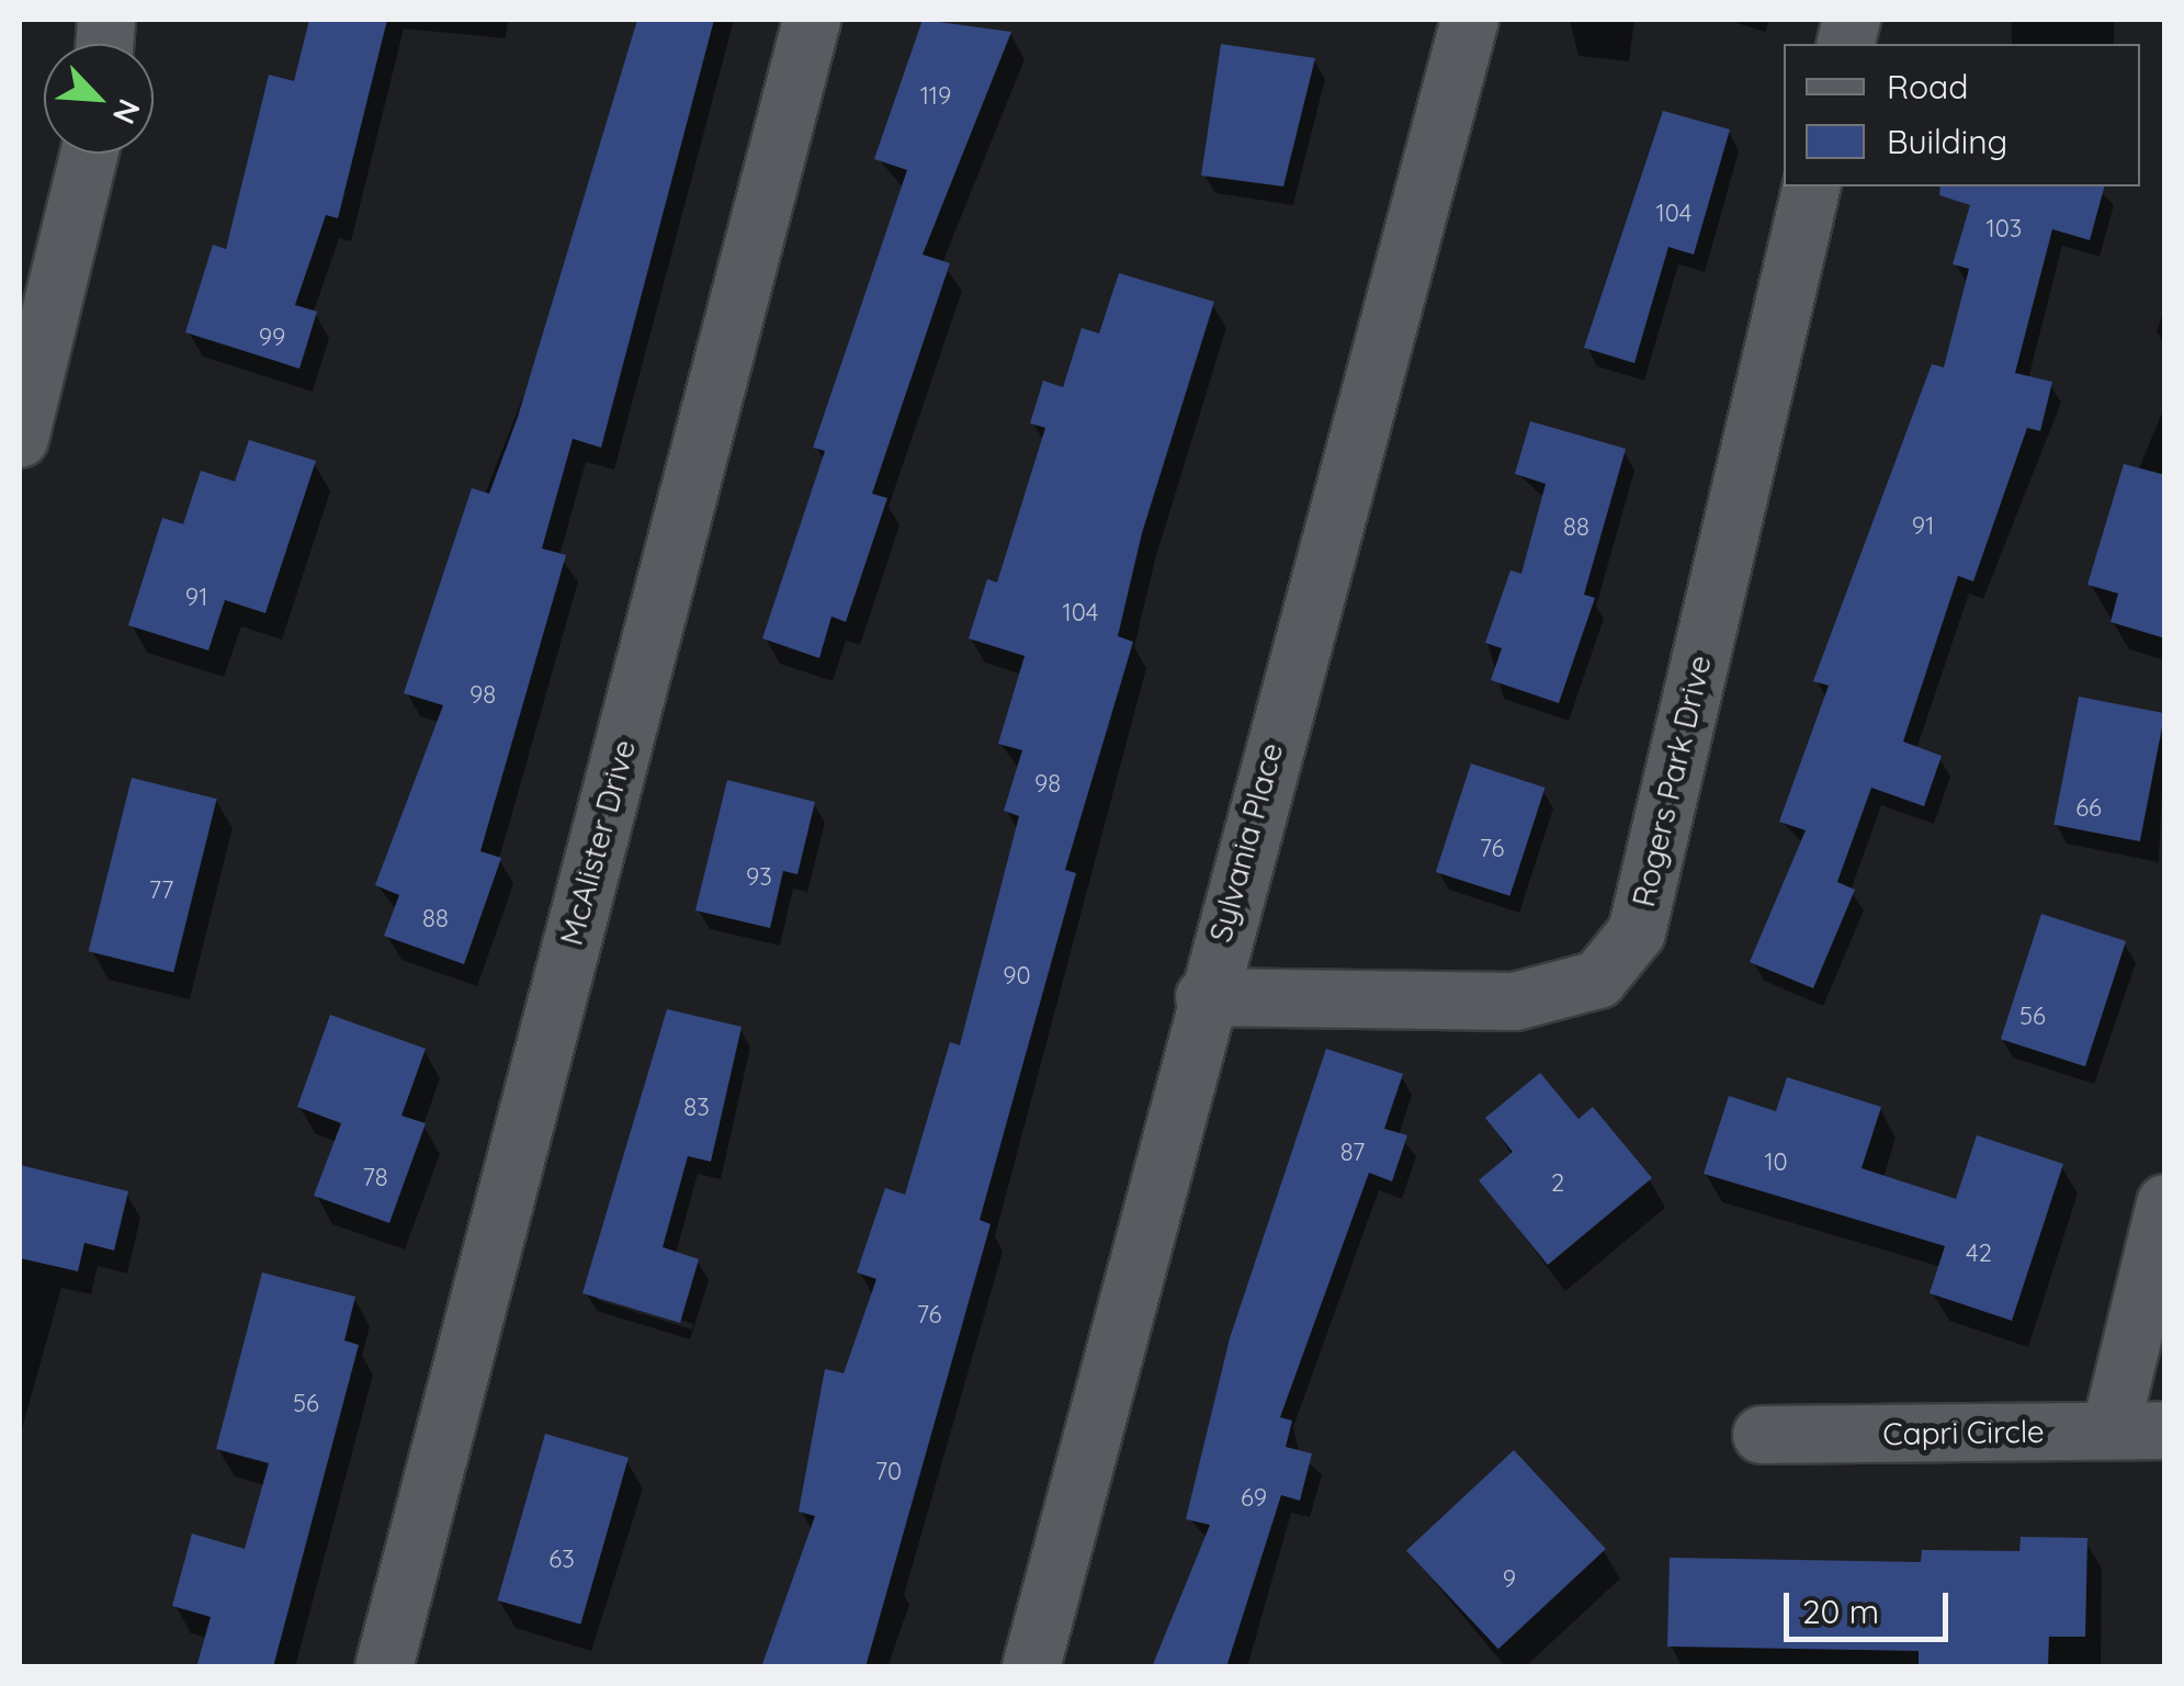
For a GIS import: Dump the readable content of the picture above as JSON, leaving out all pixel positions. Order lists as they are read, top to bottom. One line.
{"streets":{"street":["Rogers Park Drive","McAlister Drive","Sylvania Place","Capri Circle"]},"crossings":[["Rogers Park Drive","Sylvania Place"]],"house_numbers":["119","104","103","99","91","88","91","104","98","98","66","76","93","77","88","90","56","83","87","10","78","2","42","76","56","70","69","63","9"],"legend":["Road","Building"],"scale_bar":"20 m","north":"bottom right"}
